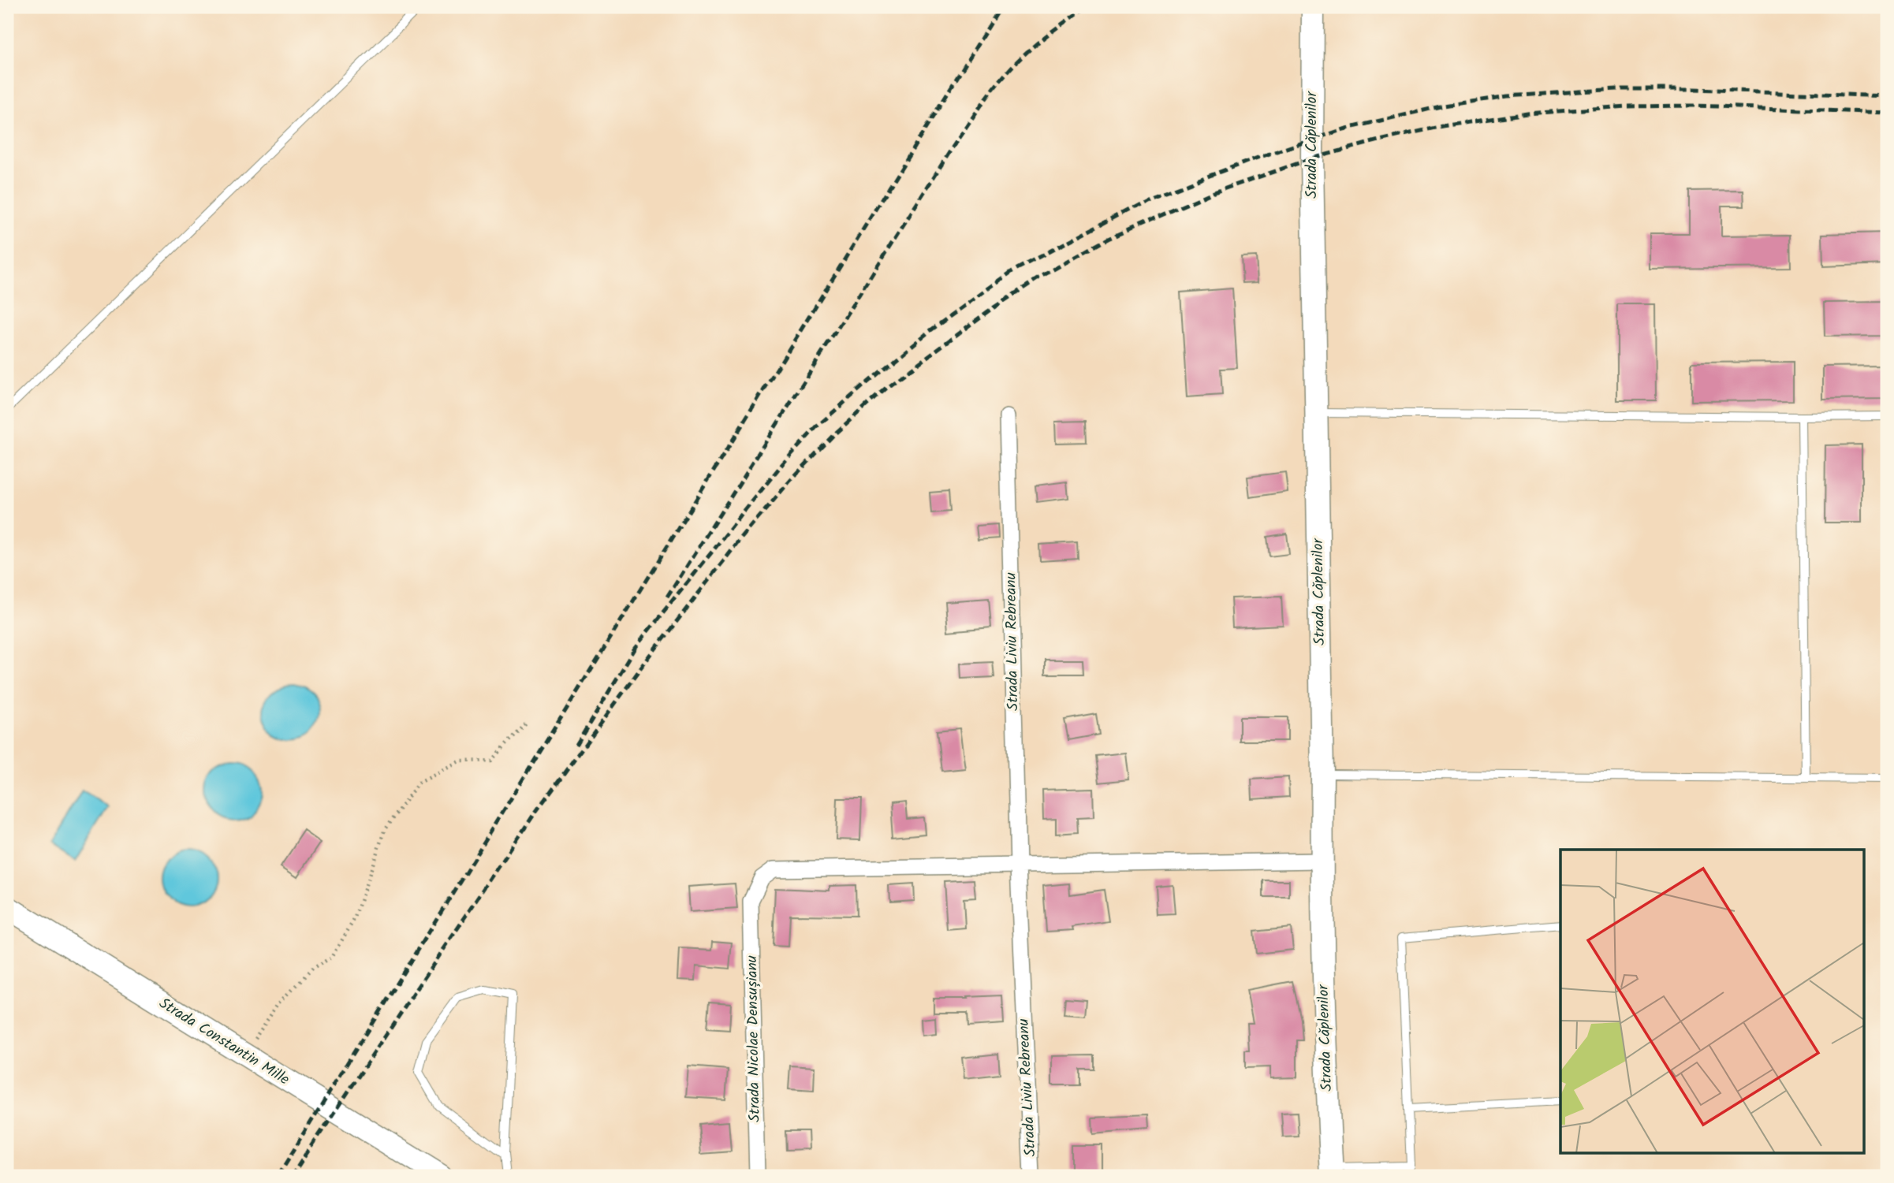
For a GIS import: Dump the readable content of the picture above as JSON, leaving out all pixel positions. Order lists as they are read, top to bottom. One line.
{"streets":{"street":["Strada Căplenilor","Strada Liviu Rebreanu","Strada Nicolae Densușianu","Strada Constantin Mille"]},"crossings":[["Strada Liviu Rebreanu","Strada Nicolae Densușianu"]]}
